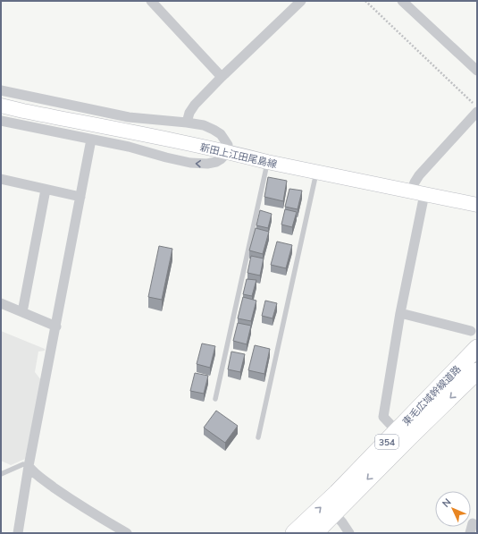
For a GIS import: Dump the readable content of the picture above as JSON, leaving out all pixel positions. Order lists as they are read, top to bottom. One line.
{"streets":{"highway":["東毛広域幹線道路","354"],"main road":["新田上江田尾島線"]},"north":"top left"}
